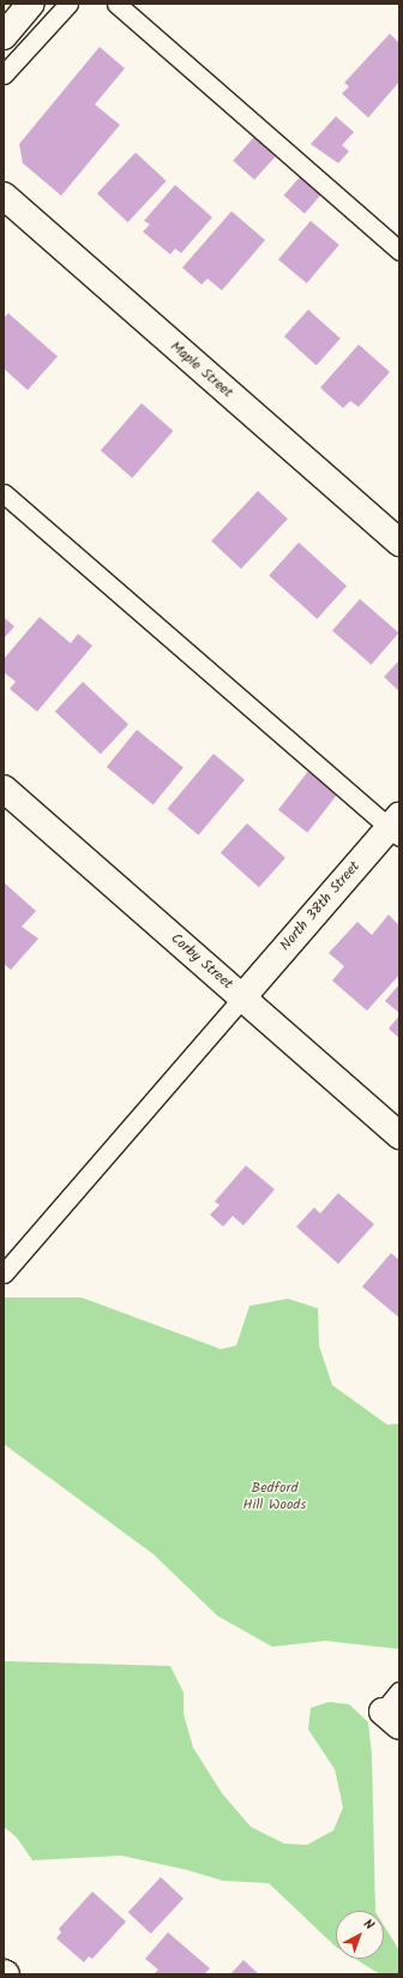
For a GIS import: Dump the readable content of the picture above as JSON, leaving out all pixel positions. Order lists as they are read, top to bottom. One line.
{"streets":{"street":["Maple Street","North 38th Street","Corby Street"]},"crossings":[["North 38th Street","Corby Street"]],"parks":["Bedford Hill Woods"],"north":"top right"}
